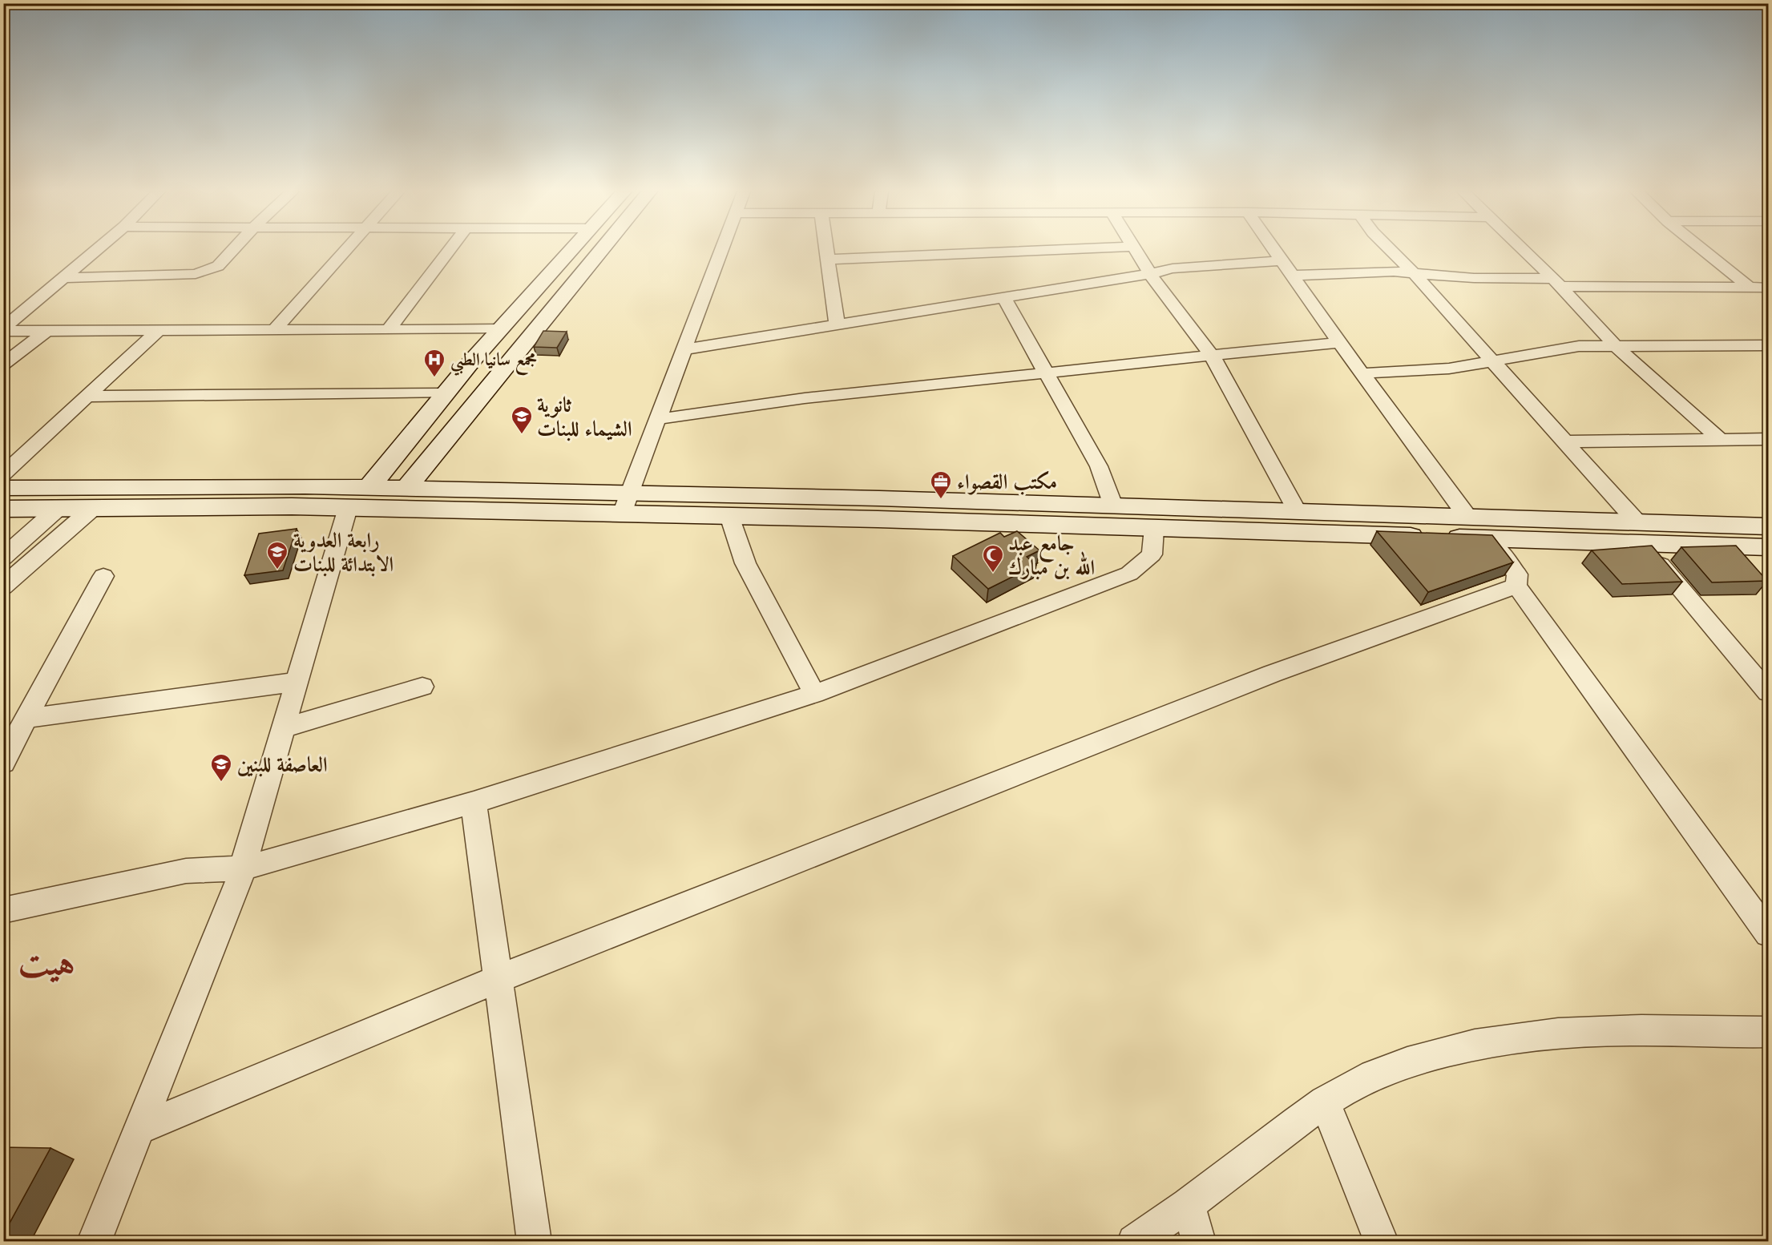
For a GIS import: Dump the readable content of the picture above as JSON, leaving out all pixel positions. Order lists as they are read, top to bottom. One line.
{"districts":["هيت"],"places":{"hospital":["مجمع سانيا الطبي"],"school or university":["ثانوية الشيماء للبنات","رابعة العدوية الابتدائة للبنات","العاصفة للبنين"],"office":["مكتب القصواء"],"mosque":["جامع عبد الله بن مبارك"]}}
